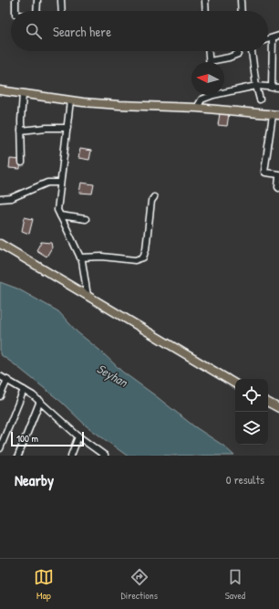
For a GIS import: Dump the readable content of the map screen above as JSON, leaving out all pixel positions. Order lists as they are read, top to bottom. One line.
{"water":["Seyhan"],"scale_bar":"100 m","north":"left","page":{"search":"Search here","scale":"100 m","heading":["Nearby","0 results"],"nav":["Map","Directions","Saved"]}}
